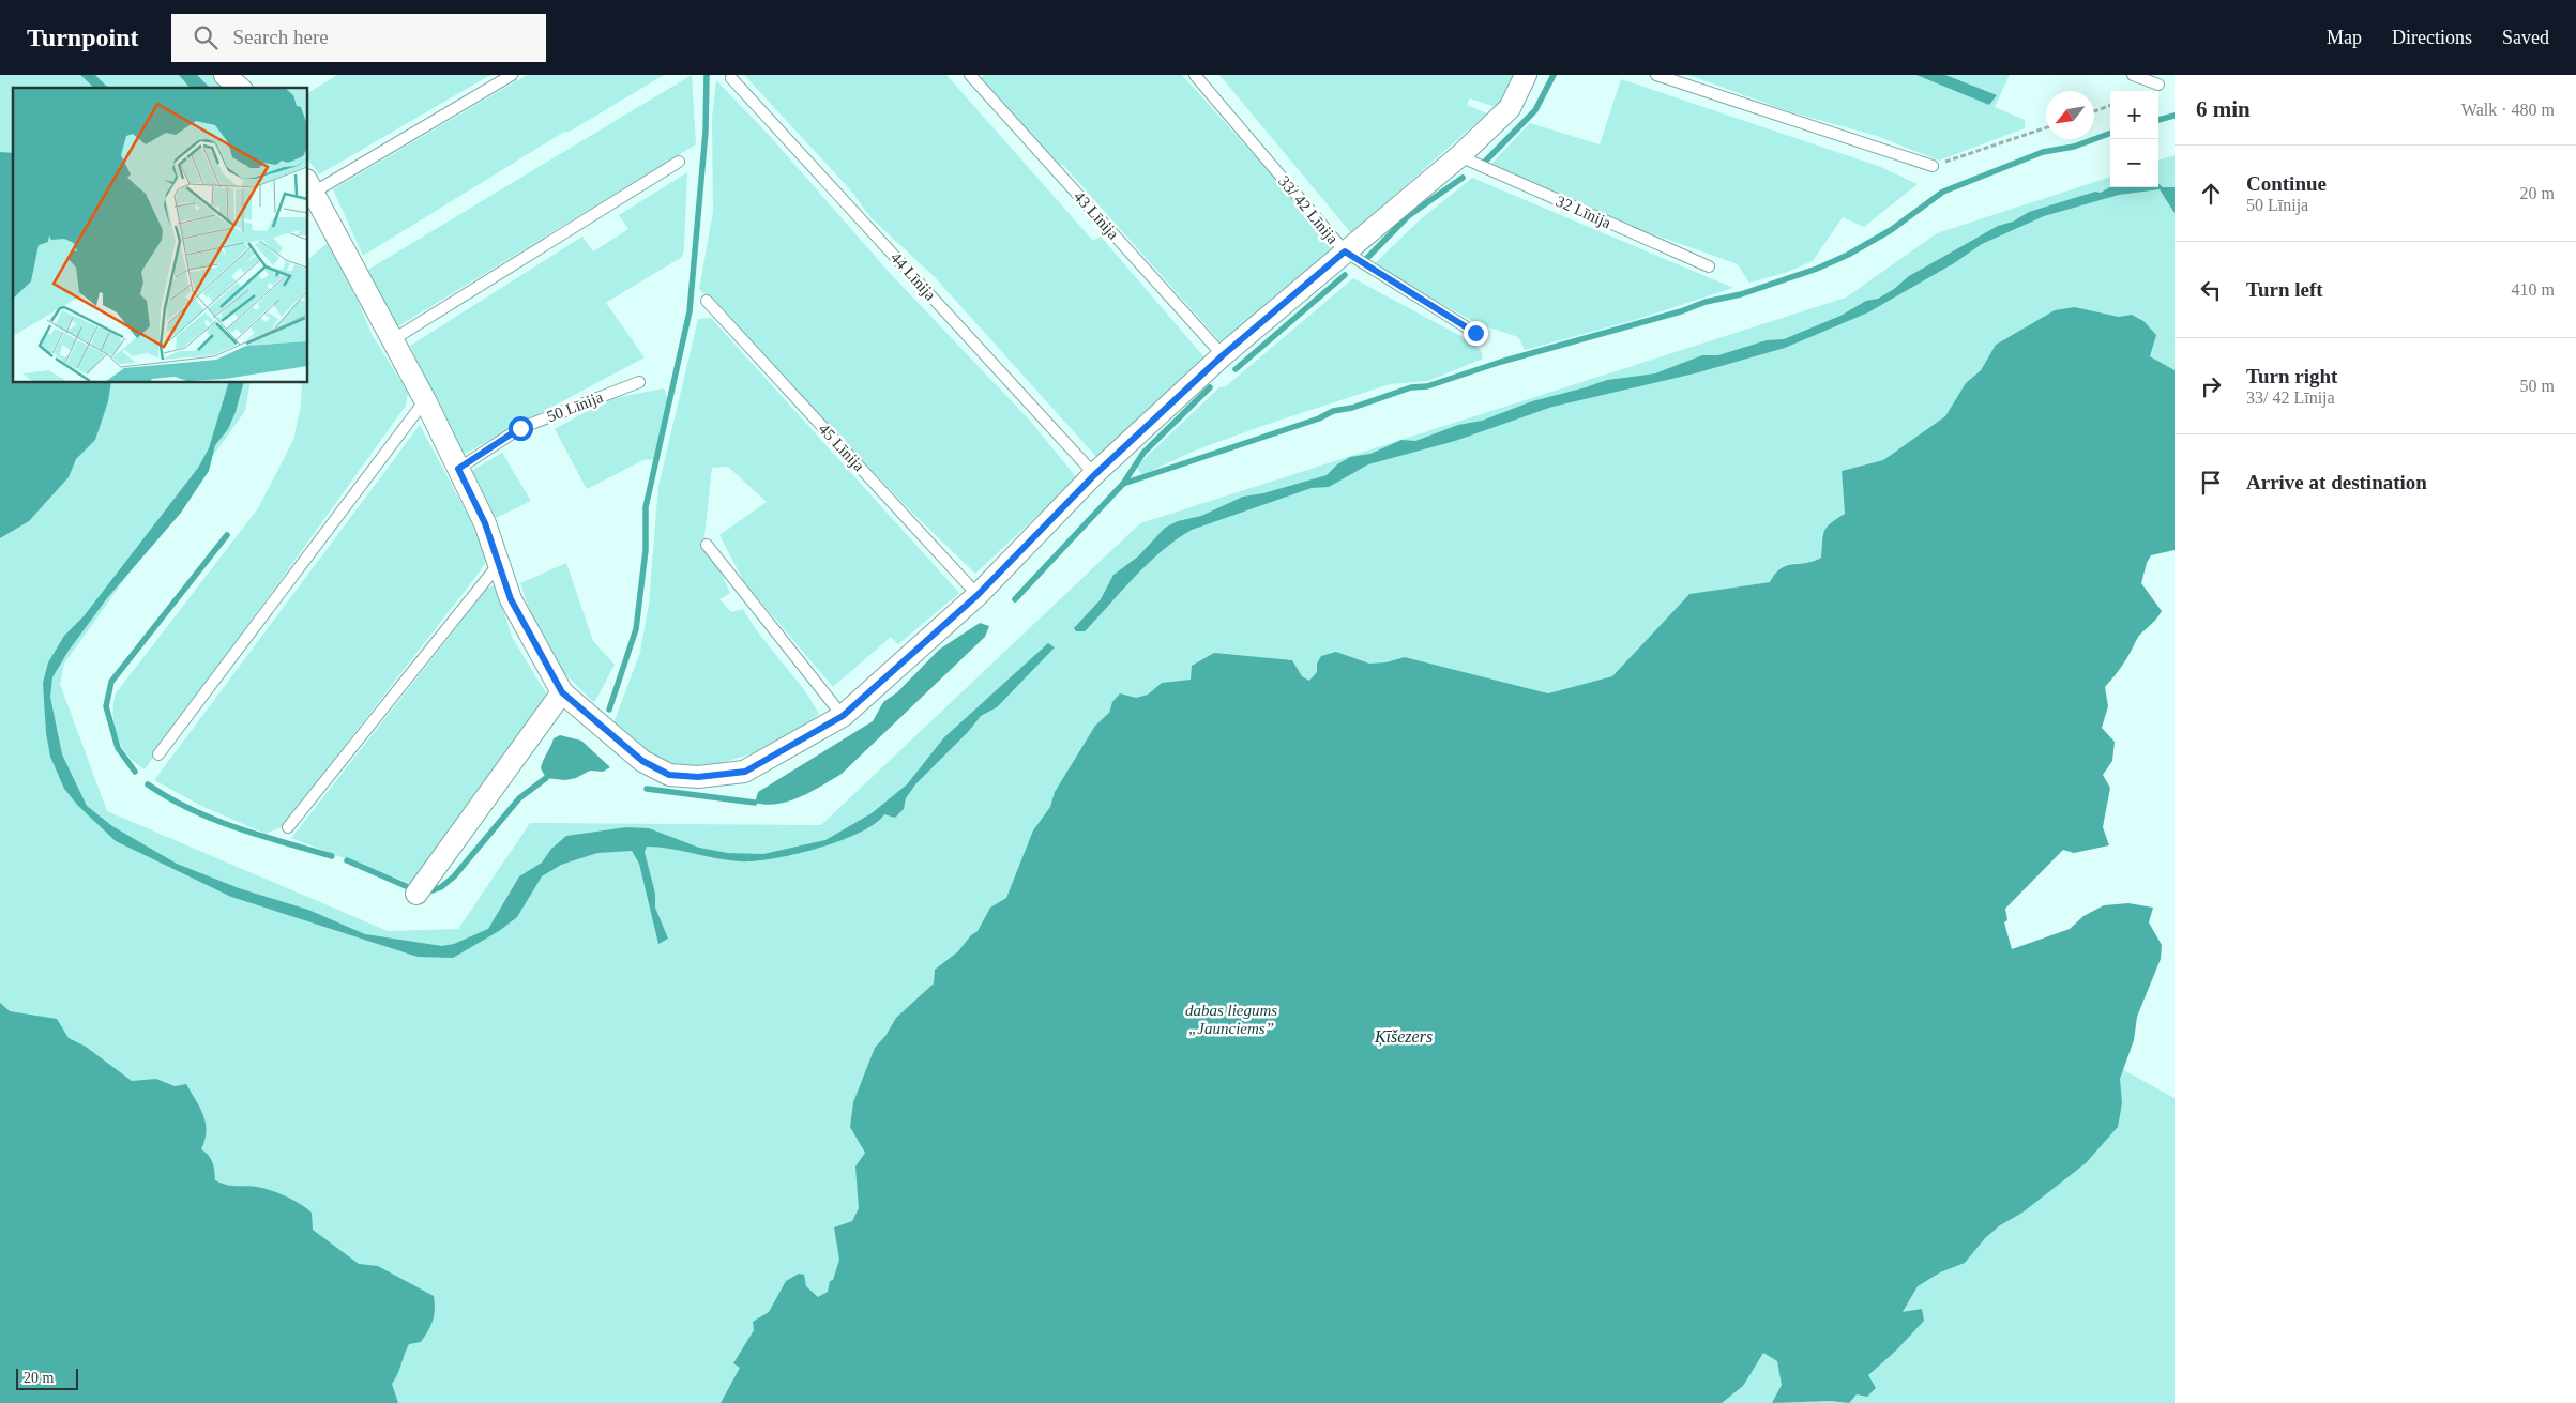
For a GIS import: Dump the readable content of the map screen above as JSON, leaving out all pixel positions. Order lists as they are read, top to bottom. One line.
{"streets":{"lane":["33/ 42 Līnija","32 Līnija","43 Līnija","44 Līnija","50 Līnija","45 Līnija"]},"water":["Ķīšezers"],"parks":["dabas liegums „Jaunciems”"],"scale_bar":"20 m","north":"bottom left","page":{"header":"Turnpoint","search":"Search here","nav":["Map","Directions","Saved"],"heading":["6 min","Walk · 480 m"],"map_buttons":["+","−"],"list":[["Continue","50 Līnija","20 m"],["Turn left","410 m"],["Turn right","33/ 42 Līnija","50 m"],"Arrive at destination"],"scale":"20 m"}}
